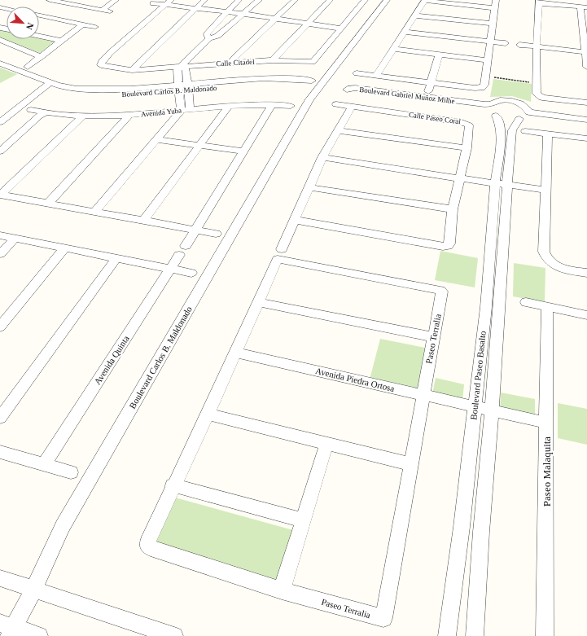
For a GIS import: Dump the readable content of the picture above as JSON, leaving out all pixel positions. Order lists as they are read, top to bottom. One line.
{"streets":{"street":["Calle Citadel","Boulevard Carlos B. Maldonado","Boulevard Gabriel Muñoz Milhe","Avenida Yuba","Calle Paseo Coral","Paseo Terralia","Avenida Quinta","Boulevard Paseo Basalto","Avenida Piedra Ortosa","Paseo Malaquita"]},"crossings":[["Boulevard Gabriel Muñoz Milhe","Boulevard Paseo Basalto"],["Avenida Yuba","Avenida Quinta"],["Paseo Terralia","Avenida Piedra Ortosa"],["Boulevard Paseo Basalto","Avenida Piedra Ortosa"],["Avenida Piedra Ortosa","Paseo Malaquita"]],"north":"bottom right"}
